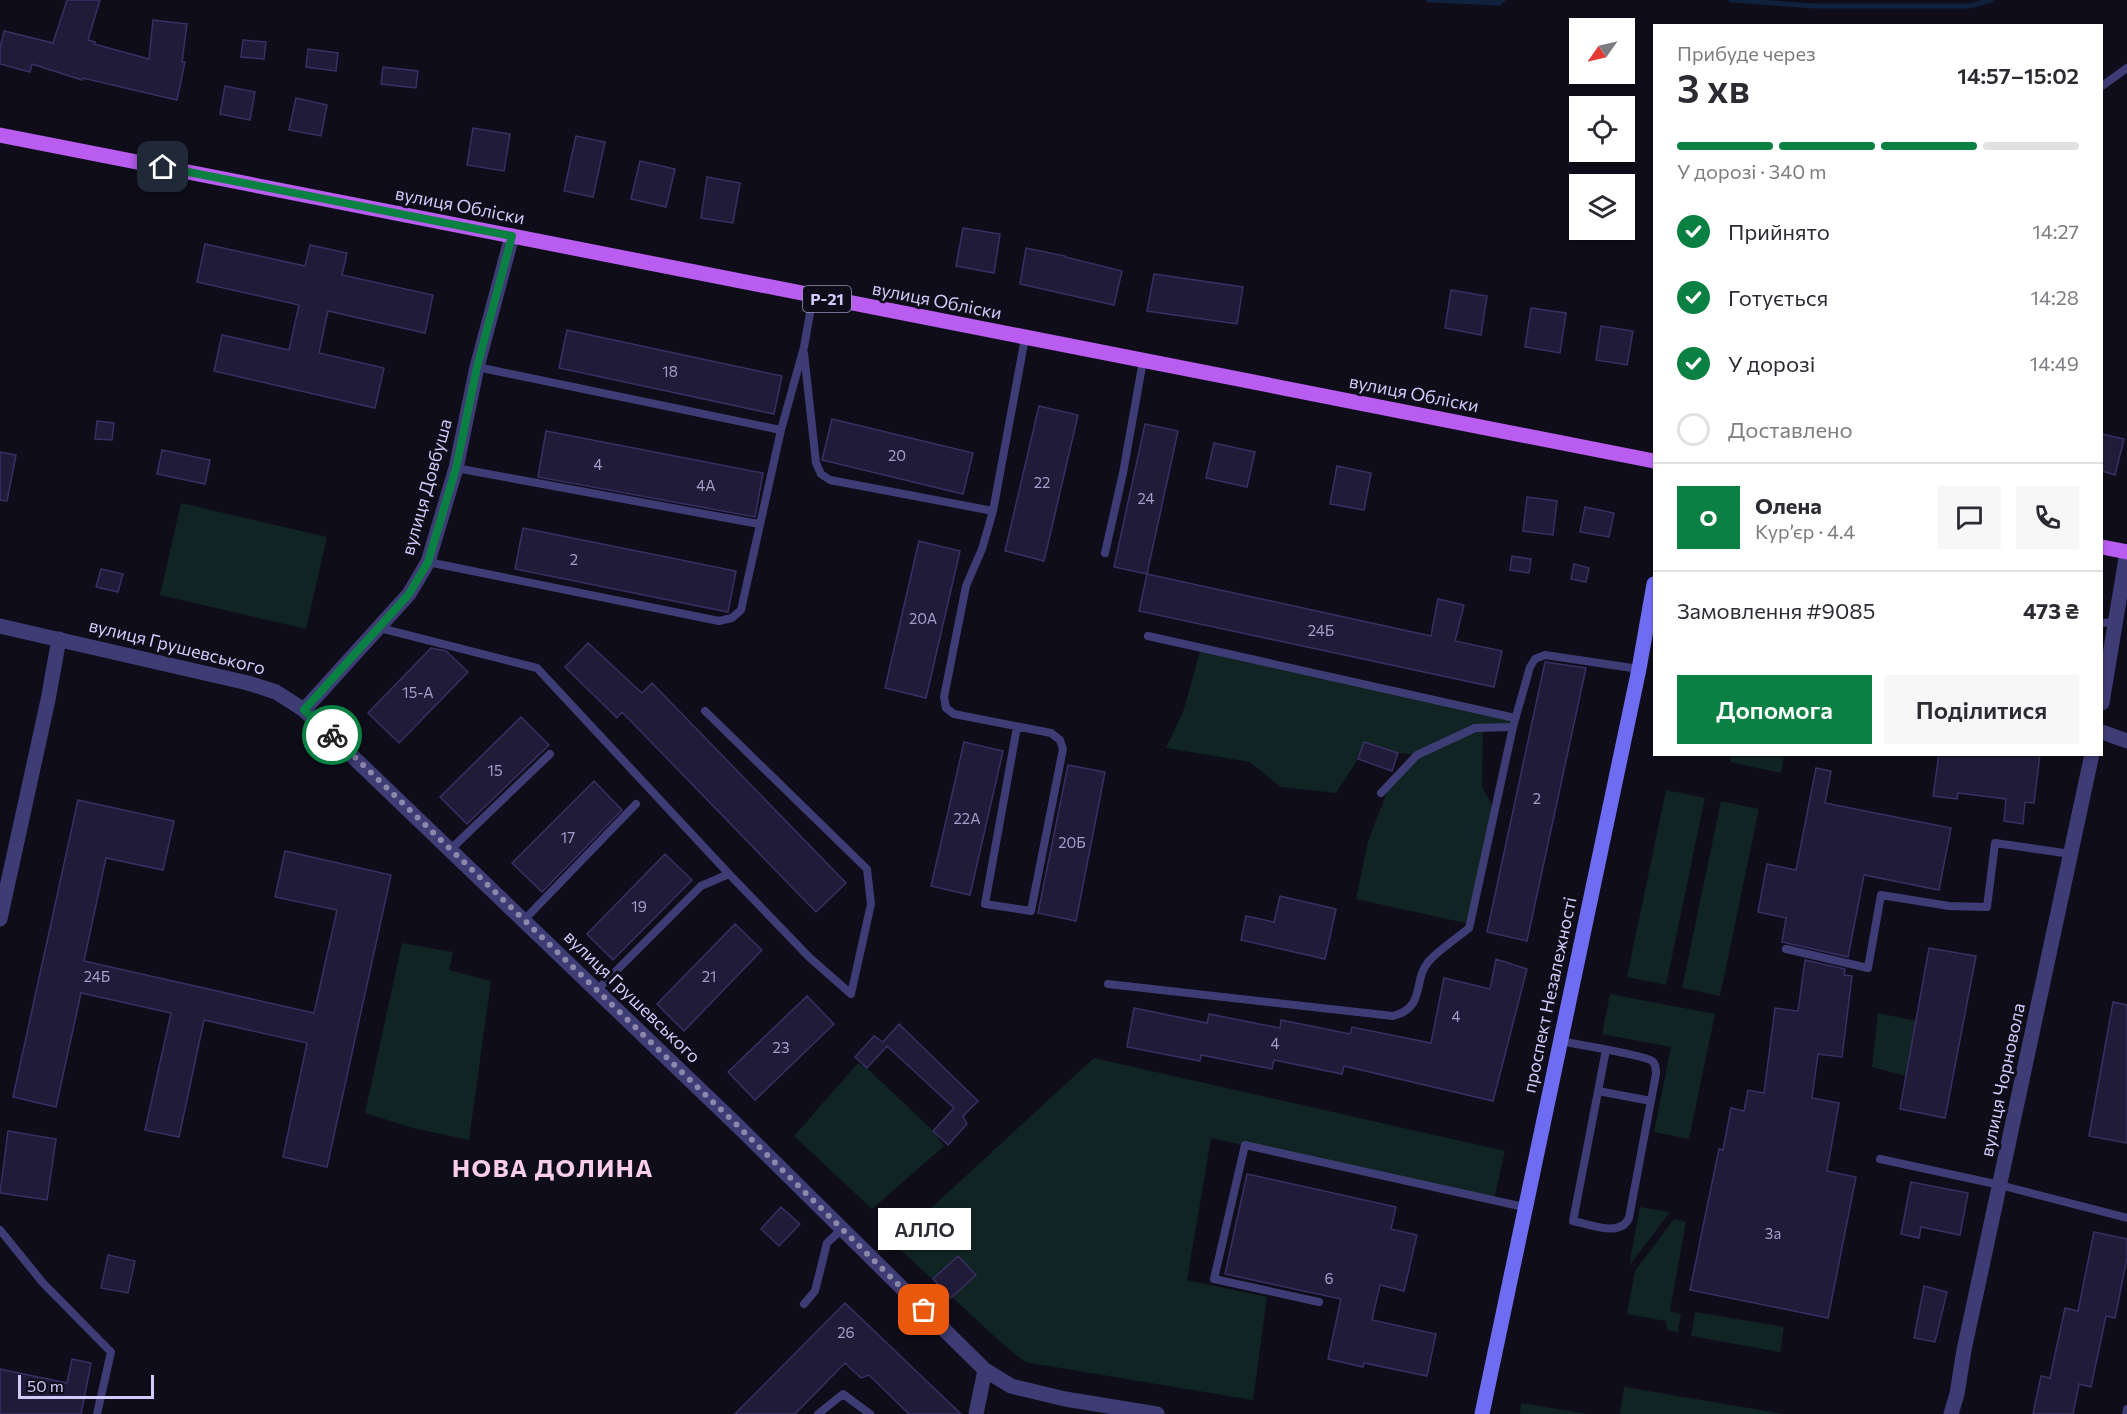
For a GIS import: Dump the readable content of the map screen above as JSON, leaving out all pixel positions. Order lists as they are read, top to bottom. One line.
{"streets":{"main road":["вулиця Обліски","Р-21","проспект Незалежності"],"street":["вулиця Довбуша","вулиця Грушевського","вулиця Чорновола"]},"crossings":[["вулиця Обліски","вулиця Довбуша"],["вулиця Довбуша","вулиця Грушевського"]],"districts":["НОВА ДОЛИНА"],"places":["АЛЛО"],"house_numbers":["18","20","4","22","4А","24","2","20А","24Б","15-А","15","2","22А","17","20Б","19","24Б","21","4","4","23","3а","6","26"],"scale_bar":"50 m","north":"bottom left","page":{"heading":["3 хв","Прибуде через","14:57–15:02"],"panel":["Олена","Кур’єр · 4.4","Замовлення #9085","473 ₴"],"bar":"У дорозі · 340 m","list":[["Прийнято","14:27"],["Готується","14:28"],["У дорозі","14:49"],"Доставлено"],"round":"О","buttons":["Допомога","Поділитися"],"bubble":"АЛЛО","scale":"50 m"}}
